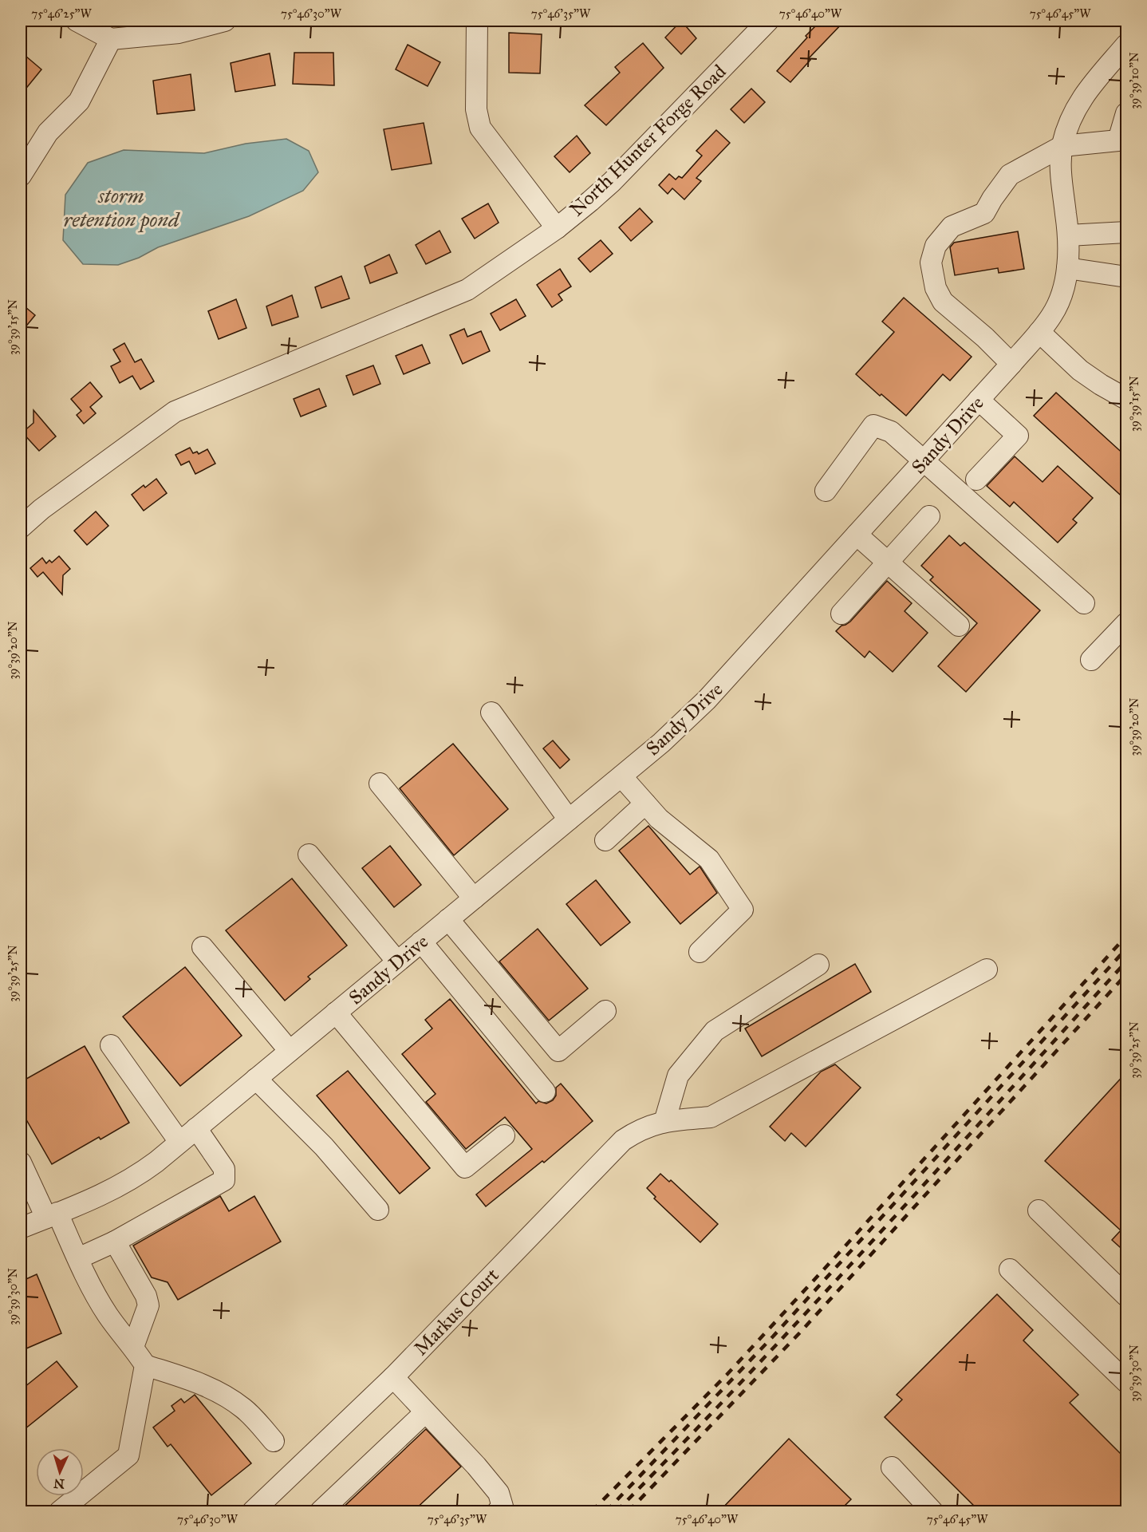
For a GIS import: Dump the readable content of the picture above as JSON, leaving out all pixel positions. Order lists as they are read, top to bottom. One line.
{"streets":{"street":["North Hunter Forge Road","Sandy Drive","Markus Court"]},"water":["storm retention pond"],"north":"bottom","coordinates":["75°46'25\"W","75°46'30\"W","75°46'35\"W","75°46'40\"W","75°46'45\"W","39°39'10\"N","39°39'15\"N","39°39'20\"N","39°39'25\"N","39°39'30\"N"]}
